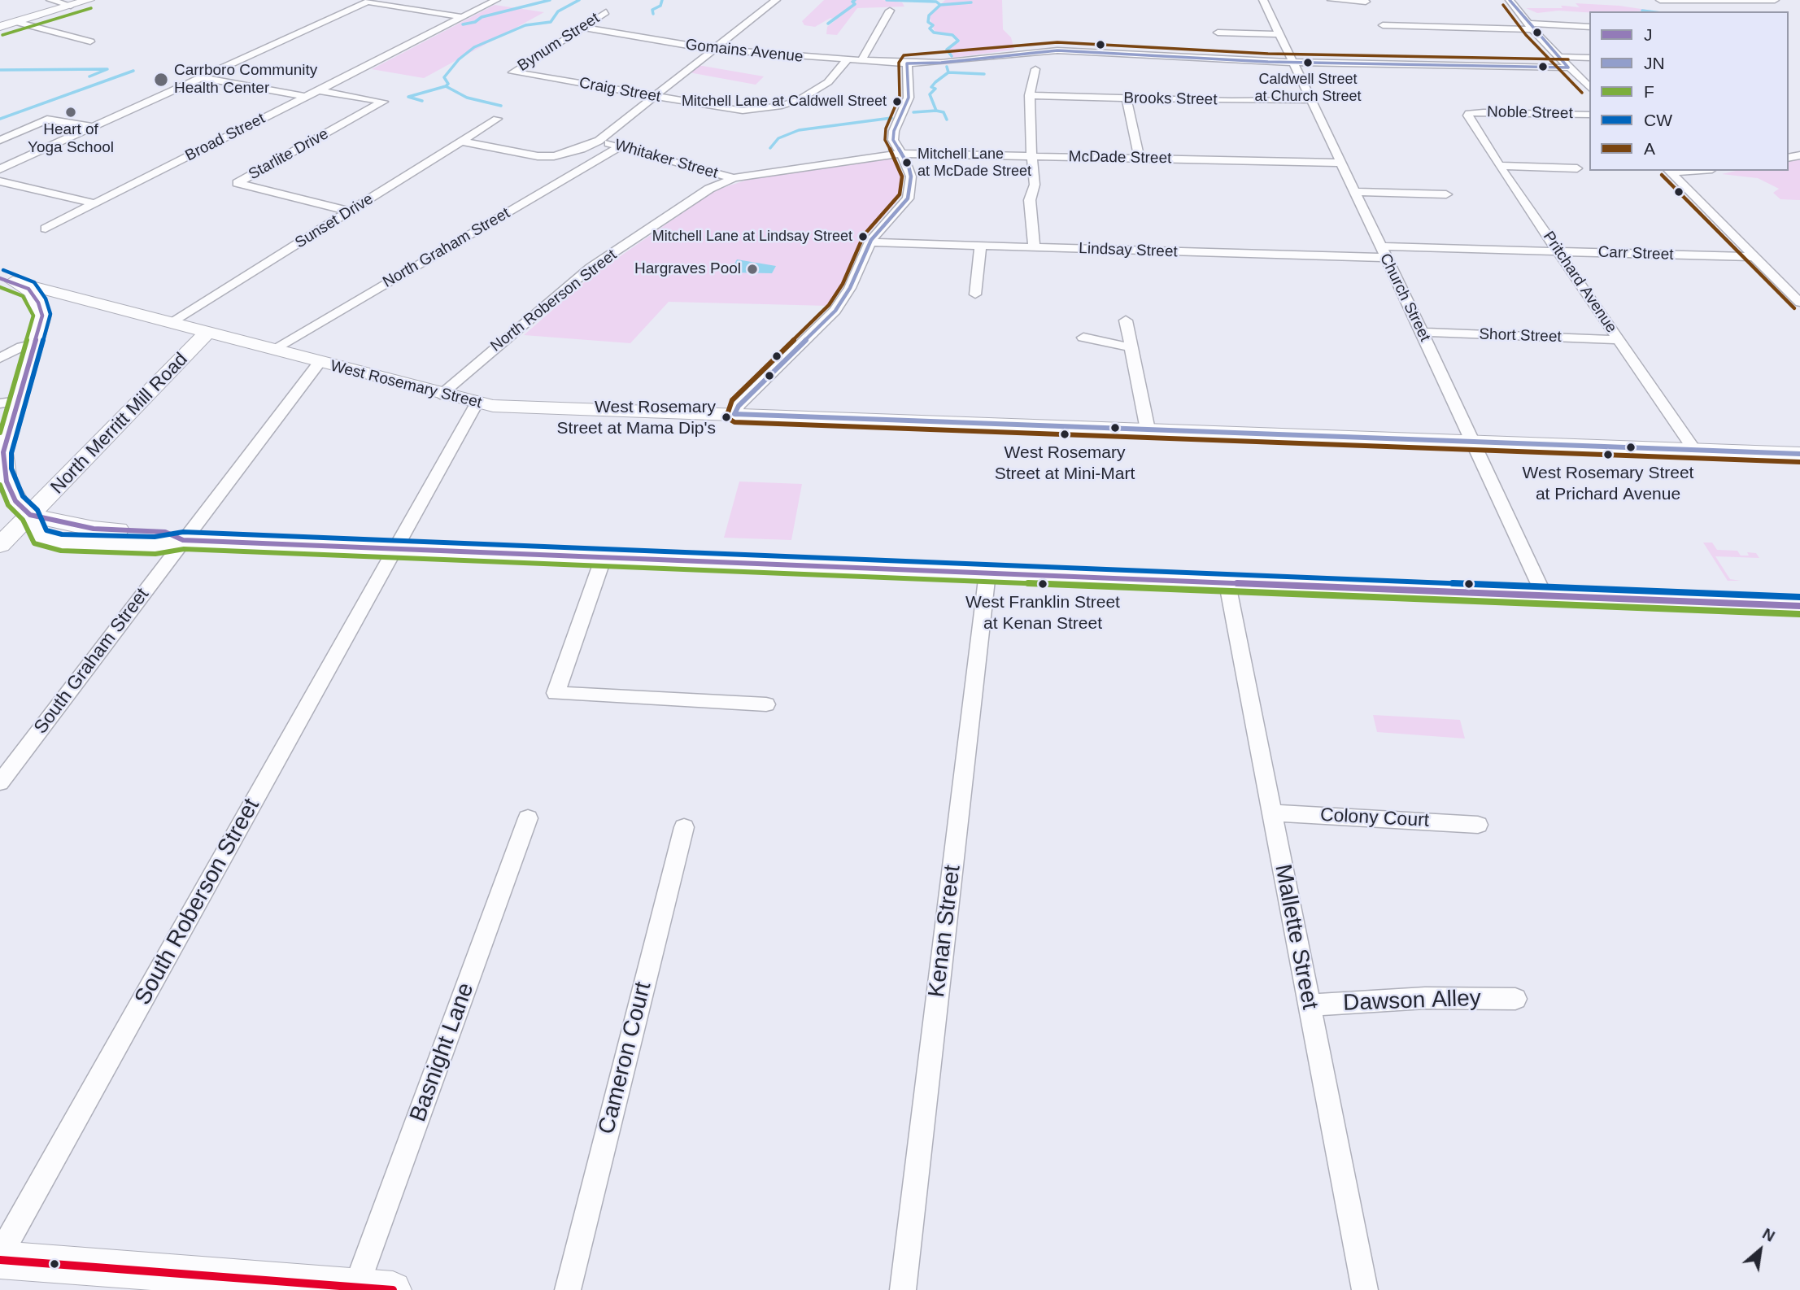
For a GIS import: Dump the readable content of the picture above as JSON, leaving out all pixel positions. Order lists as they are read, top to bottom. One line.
{"streets":{"street":["Bynum Street","Gomains Avenue","Craig Street","Brooks Street","Noble Street","Broad Street","Starlite Drive","McDade Street","Whitaker Street","Sunset Drive","North Graham Street","Lindsay Street","Carr Street","Pritchard Avenue","Church Street","North Roberson Street","Short Street","West Rosemary Street","North Merritt Mill Road","South Graham Street","Colony Court","South Roberson Street","Kenan Street","Mallette Street","Dawson Alley","Basnight Lane","Cameron Court"]},"crossings":[["Bynum Street","Gomains Avenue"],["Bynum Street","Craig Street"],["Gomains Avenue","Craig Street"],["Gomains Avenue","Church Street"],["Brooks Street","Church Street"],["Noble Street","Pritchard Avenue"],["Broad Street","Starlite Drive"],["Starlite Drive","Sunset Drive"],["McDade Street","Church Street"],["McDade Street","North Roberson Street"],["Whitaker Street","North Graham Street"],["Whitaker Street","North Roberson Street"],["Sunset Drive","West Rosemary Street"],["North Graham Street","West Rosemary Street"],["Lindsay Street","Church Street"],["Carr Street","Pritchard Avenue"],["Carr Street","Church Street"],["Pritchard Avenue","Short Street"],["Pritchard Avenue","West Rosemary Street"],["Church Street","Short Street"],["Church Street","West Rosemary Street"],["North Roberson Street","West Rosemary Street"],["West Rosemary Street","North Merritt Mill Road"],["Colony Court","Mallette Street"],["Mallette Street","Dawson Alley"]],"places":["Caldwell Street at Church Street","Carrboro Community Health Center","Mitchell Lane at Caldwell Street","Heart of Yoga School","Mitchell Lane at McDade Street","Mitchell Lane at Lindsay Street","Hargraves Pool","West Rosemary Street at Mama Dip's","West Rosemary Street at Mini-Mart","West Rosemary Street at Prichard Avenue","West Franklin Street at Kenan Street"],"lines":["transit line JN","transit line A","transit line F","transit line CW","transit line J"],"legend":["J","JN","F","CW","A"],"north":"top right"}
